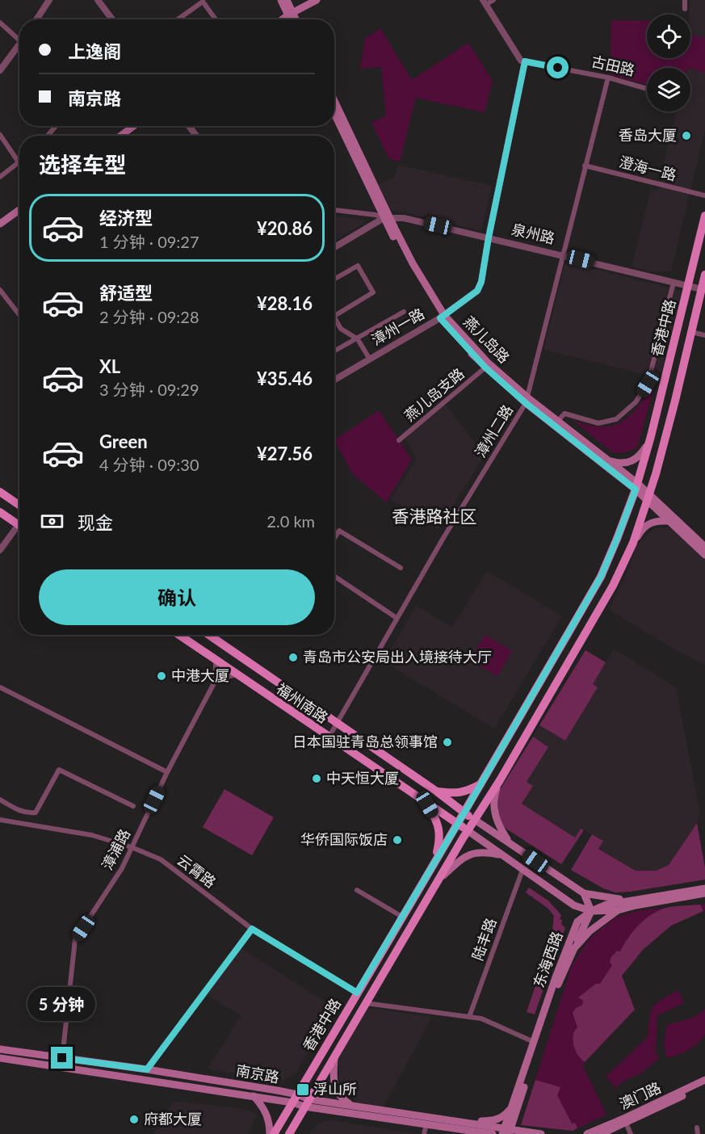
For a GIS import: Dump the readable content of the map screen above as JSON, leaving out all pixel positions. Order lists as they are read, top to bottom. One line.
{"streets":{"main road":["香港中路","燕儿岛路","福州南路","东海西路","南京路","澳门路"],"street":["古田路","澄海一路","泉州路","漳州一路","燕儿岛支路","漳州二路","漳浦路","云霄路","陆丰路"]},"crossings":[["古田路","漳州一路"],["古田路","漳州二路"],["澄海一路","漳州二路"],["泉州路","漳州一路"],["泉州路","香港中路"],["泉州路","燕儿岛路"],["泉州路","漳州二路"],["漳州一路","燕儿岛路"],["香港中路","燕儿岛路"],["香港中路","福州南路"],["香港中路","云霄路"],["香港中路","南京路"],["燕儿岛路","燕儿岛支路"],["燕儿岛路","漳州二路"],["漳州二路","福州南路"],["福州南路","陆丰路"],["福州南路","东海西路"],["漳浦路","云霄路"],["漳浦路","南京路"],["东海西路","南京路"]],"districts":["香港路社区"],"places":{"other":["香岛大厦","青岛市公安局出入境接待大厅","中港大厦","日本国驻青岛总领事馆","中天恒大厦","华侨国际饭店","府都大厦"],"transit":["浮山所"]},"page":{"banner":["上逸阁","南京路"],"heading":"选择车型","list":[{"name":"经济型","note":"1 分钟 · 09:27","value":"¥20.86"},{"name":"舒适型","note":"2 分钟 · 09:28","value":"¥28.16"},{"name":"XL","note":"3 分钟 · 09:29","value":"¥35.46"},{"name":"Green","note":"4 分钟 · 09:30","value":"¥27.56"}],"pay":["现金","2.0 km"],"buttons":"确认","bubble":"5 分钟"}}
